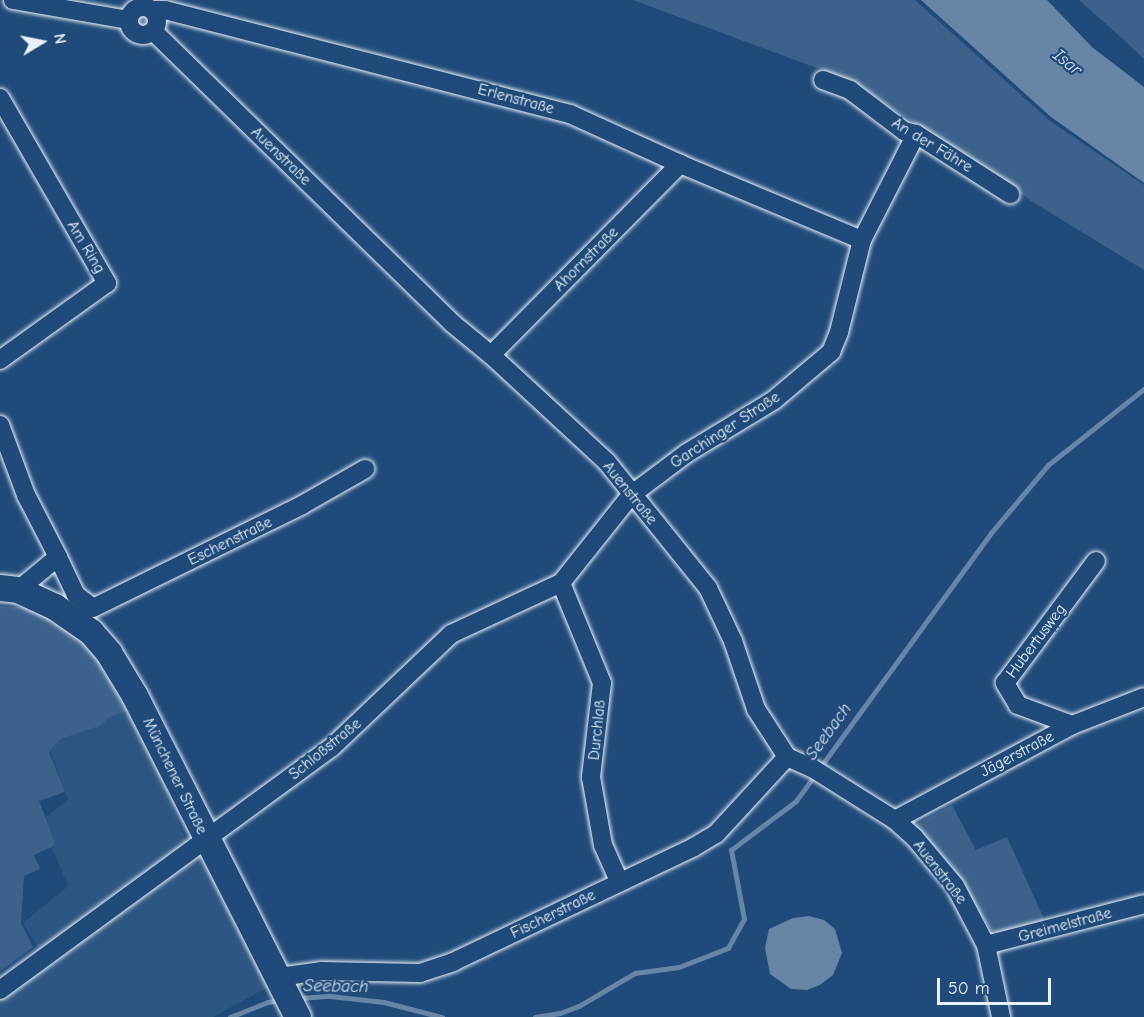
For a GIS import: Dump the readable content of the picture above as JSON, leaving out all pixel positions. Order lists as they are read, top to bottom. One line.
{"streets":{"main road":["Münchener Straße"],"street":["Erlenstraße","An der Fähre","Auenstraße","Am Ring","Ahornstraße","Garchinger Straße","Eschenstraße","Hubertusweg","Durchlaß","Schloßstraße","Jägerstraße","Fischerstraße","Greimelstraße"]},"crossings":[["Erlenstraße","Auenstraße"],["Erlenstraße","Ahornstraße"],["Erlenstraße","Garchinger Straße"],["An der Fähre","Garchinger Straße"],["Auenstraße","Ahornstraße"],["Auenstraße","Garchinger Straße"],["Auenstraße","Schloßstraße"],["Auenstraße","Jägerstraße"],["Auenstraße","Fischerstraße"],["Auenstraße","Greimelstraße"],["Garchinger Straße","Schloßstraße"],["Eschenstraße","Münchener Straße"],["Hubertusweg","Jägerstraße"],["Durchlaß","Schloßstraße"],["Durchlaß","Fischerstraße"],["Schloßstraße","Münchener Straße"],["Münchener Straße","Fischerstraße"]],"water":["Isar","Seebach"],"scale_bar":"50 m","north":"right"}
